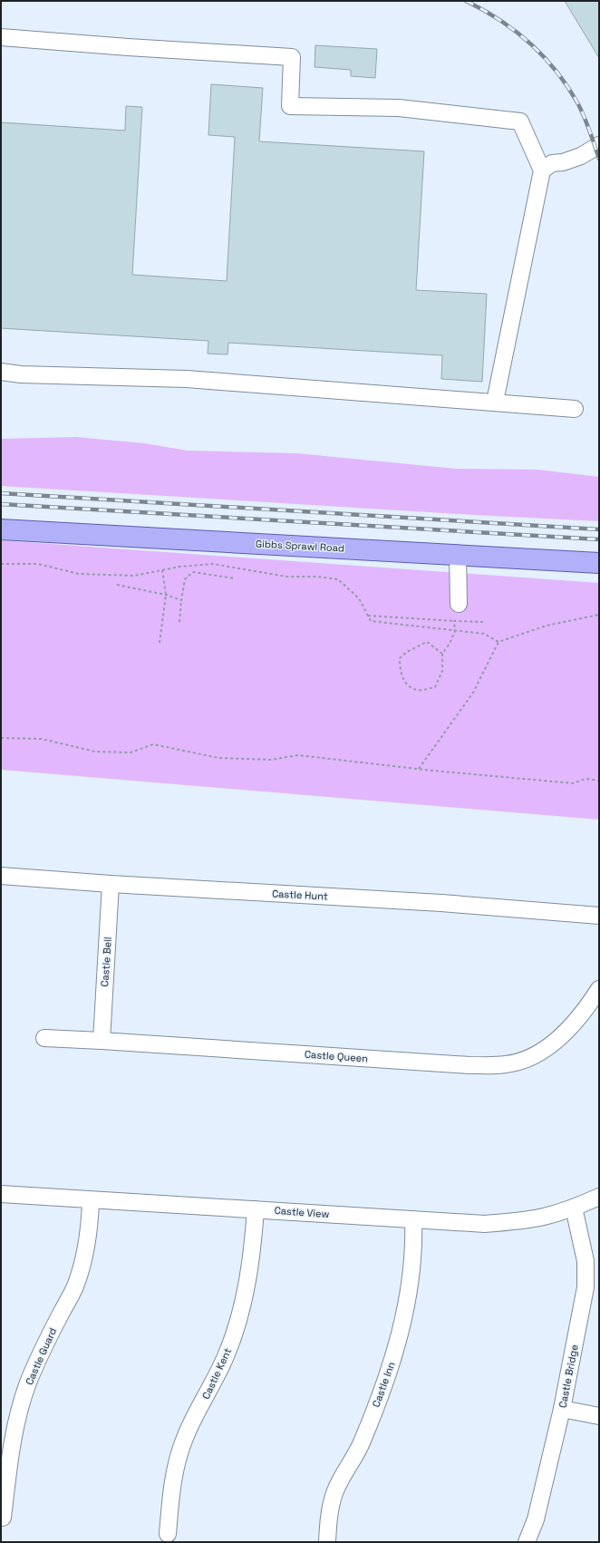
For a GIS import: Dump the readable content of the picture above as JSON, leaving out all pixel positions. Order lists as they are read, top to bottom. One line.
{"streets":{"main road":["Gibbs Sprawl Road"],"street":["Castle Hunt","Castle Bell","Castle Queen","Castle View","Castle Guard","Castle Kent","Castle Bridge","Castle Inn"]},"crossings":[["Castle Hunt","Castle Bell"],["Castle Bell","Castle Queen"],["Castle View","Castle Guard"],["Castle View","Castle Kent"],["Castle View","Castle Bridge"],["Castle View","Castle Inn"]]}
